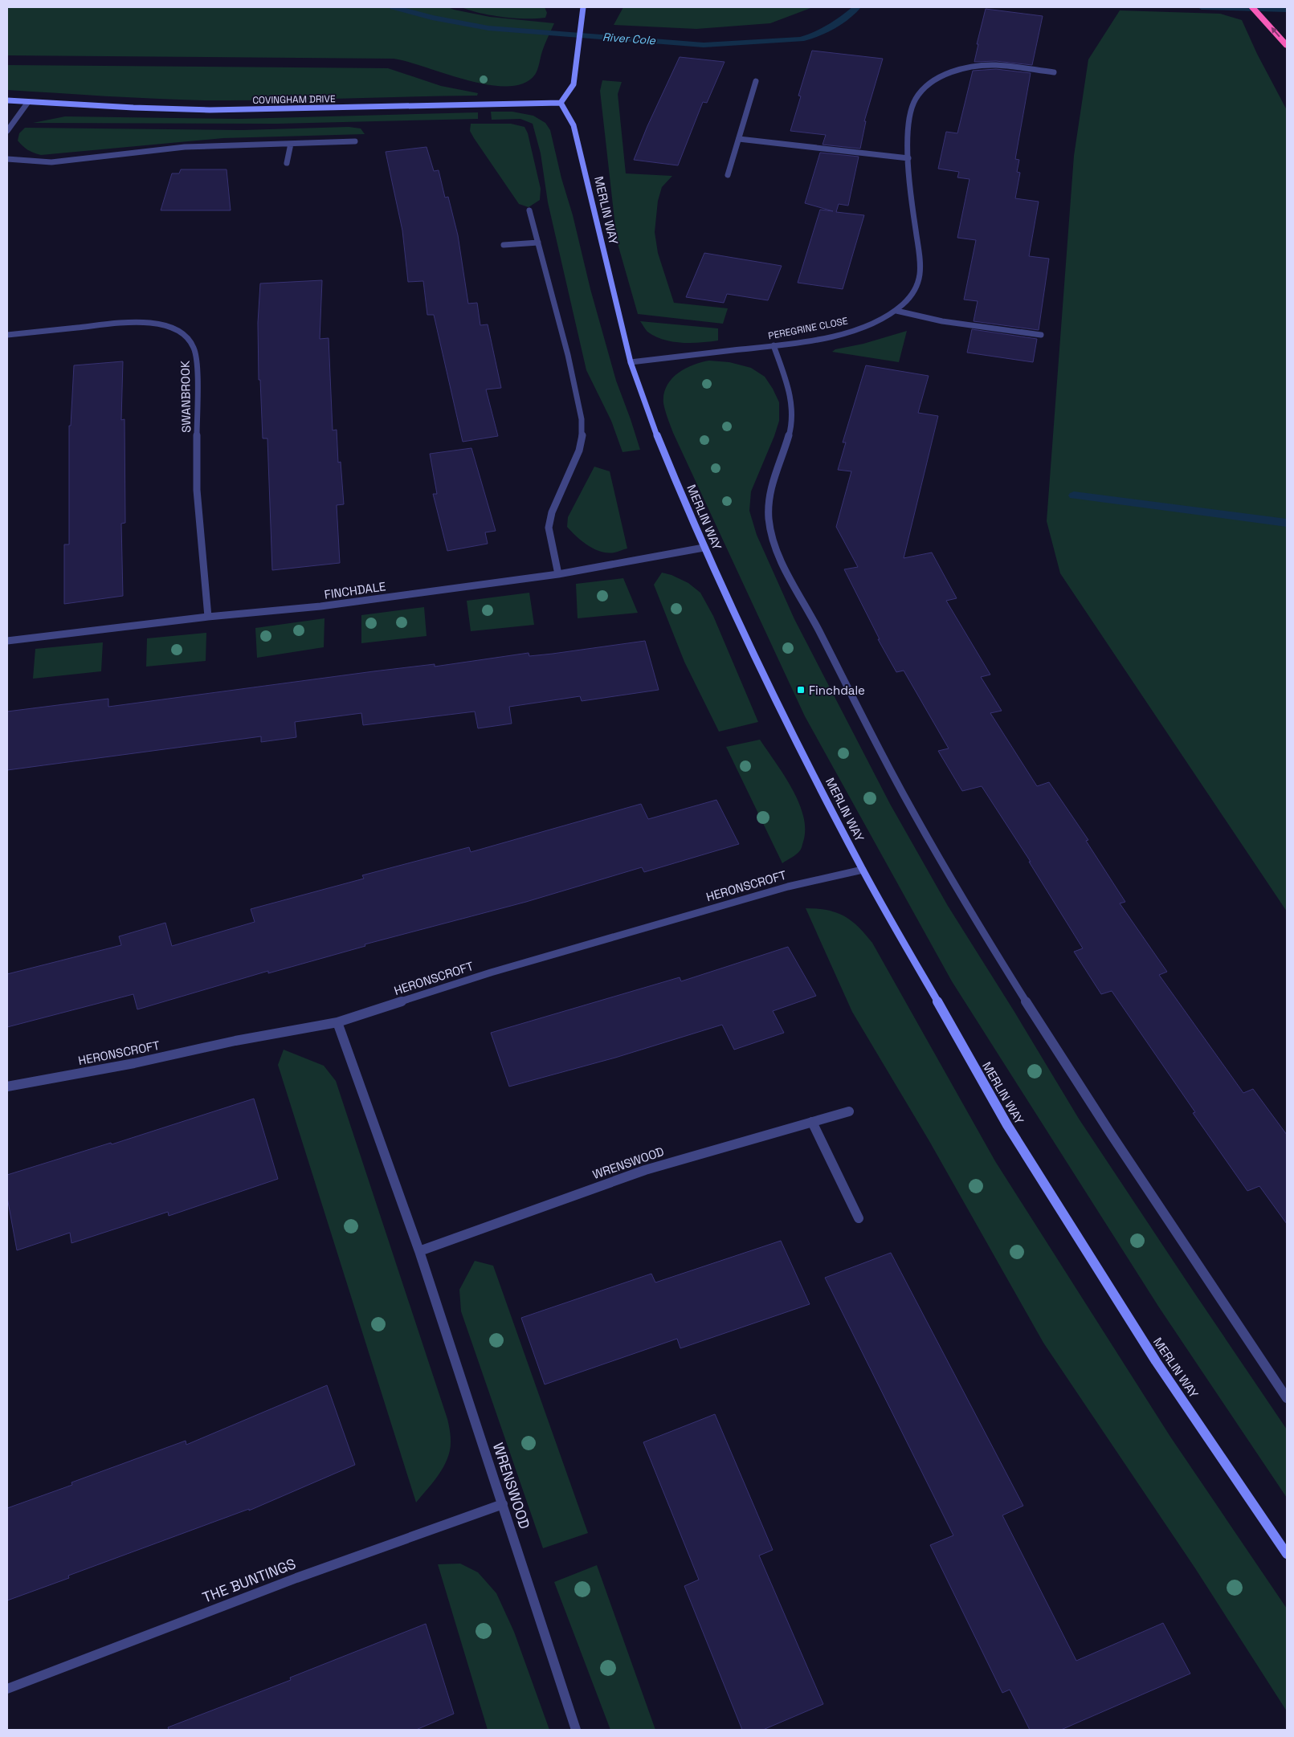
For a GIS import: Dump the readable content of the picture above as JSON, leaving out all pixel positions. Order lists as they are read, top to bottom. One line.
{"streets":{"street":["COVINGHAM DRIVE","MERLIN WAY","PEREGRINE CLOSE","SWANBROOK","FINCHDALE","HERONSCROFT","WRENSWOOD","THE BUNTINGS"]},"crossings":[["COVINGHAM DRIVE","MERLIN WAY"],["MERLIN WAY","PEREGRINE CLOSE"],["MERLIN WAY","FINCHDALE"],["MERLIN WAY","HERONSCROFT"],["SWANBROOK","FINCHDALE"],["HERONSCROFT","WRENSWOOD"],["WRENSWOOD","THE BUNTINGS"]],"water":["River Cole"],"places":{"transit":["Finchdale"]}}
